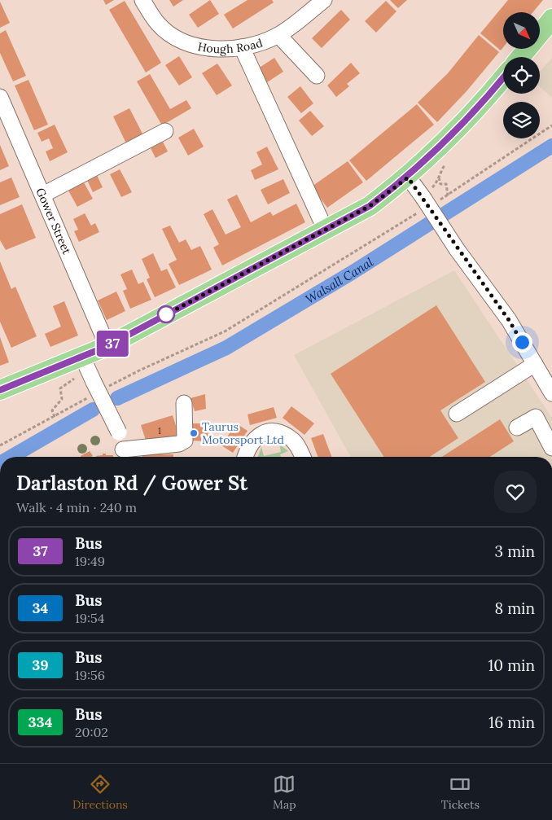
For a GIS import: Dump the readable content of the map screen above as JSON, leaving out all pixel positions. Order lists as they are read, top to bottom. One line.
{"streets":{"street":["Hough Road","Gower Street"]},"water":["Walsall Canal"],"places":["Taurus Motorsport Ltd"],"lines":["bus line 37"],"house_numbers":["1"],"north":"bottom right","page":{"on_map":"37","heading":["Darlaston Rd / Gower St","Walk · 4 min · 240 m"],"list":[{"mark":"37","name":"Bus","note":"19:49","value":"3 min"},{"mark":"34","name":"Bus","note":"19:54","value":"8 min"},{"mark":"39","name":"Bus","note":"19:56","value":"10 min"},{"mark":"334","name":"Bus","note":"20:02","value":"16 min"}],"tabs":["Directions","Map","Tickets"]}}
